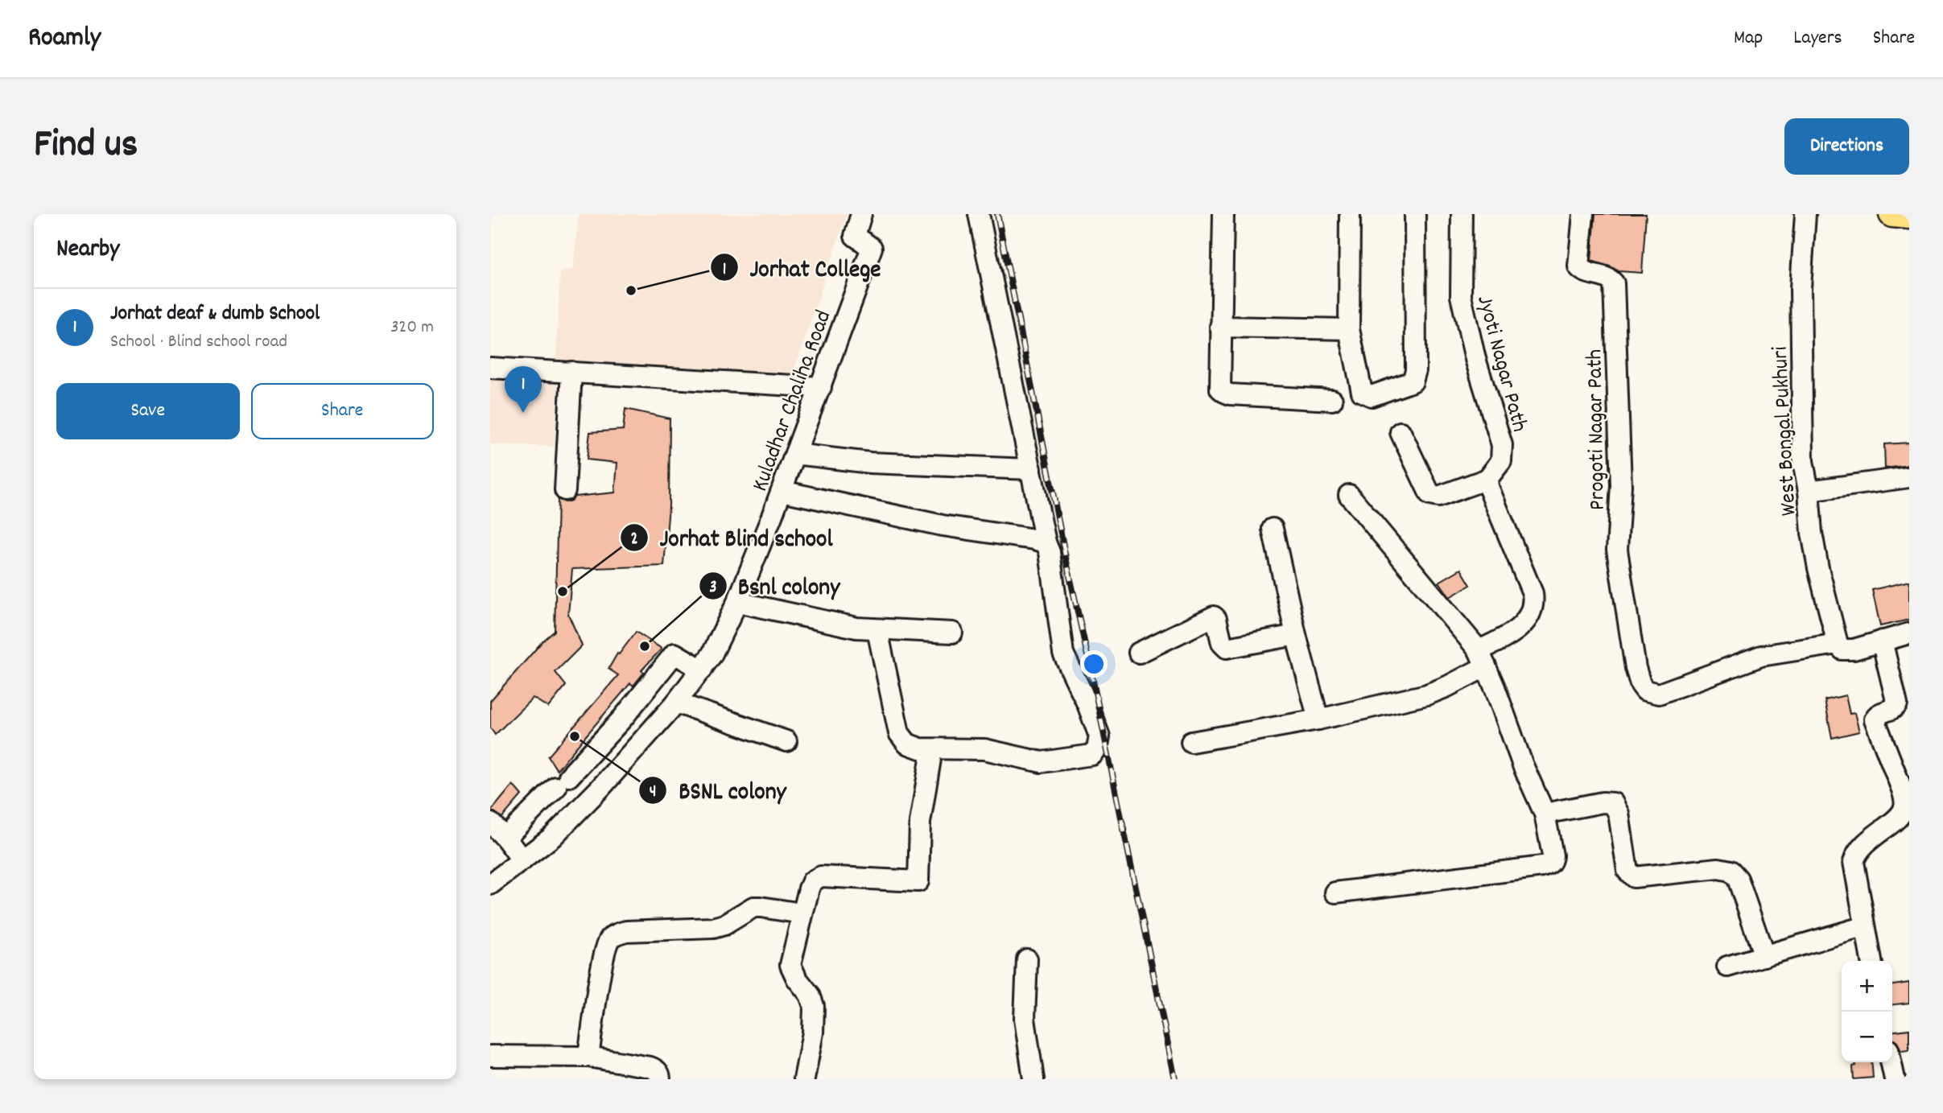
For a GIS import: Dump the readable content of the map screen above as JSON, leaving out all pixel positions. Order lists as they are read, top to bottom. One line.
{"streets":{"street":["Jyoti Nagar Path","Kuladhar Chaliha Road","Progoti Nagar Path","West Bongal Pukhuri"]},"crossings":[["Progoti Nagar Path","West Bongal Pukhuri"]],"places":["Jorhat College","Jorhat Blind school","Bsnl colony","BSNL colony"],"page":{"header":"Roamly","nav":["Map","Layers","Share"],"title":"Find us","buttons":["Directions",["Save","Share"]],"heading":"Nearby","list":[{"mark":"1","name":"Jorhat deaf & dumb School","note":"School · Blind school road","value":"320 m"}],"pins":"1","map_buttons":["+","−"]}}
